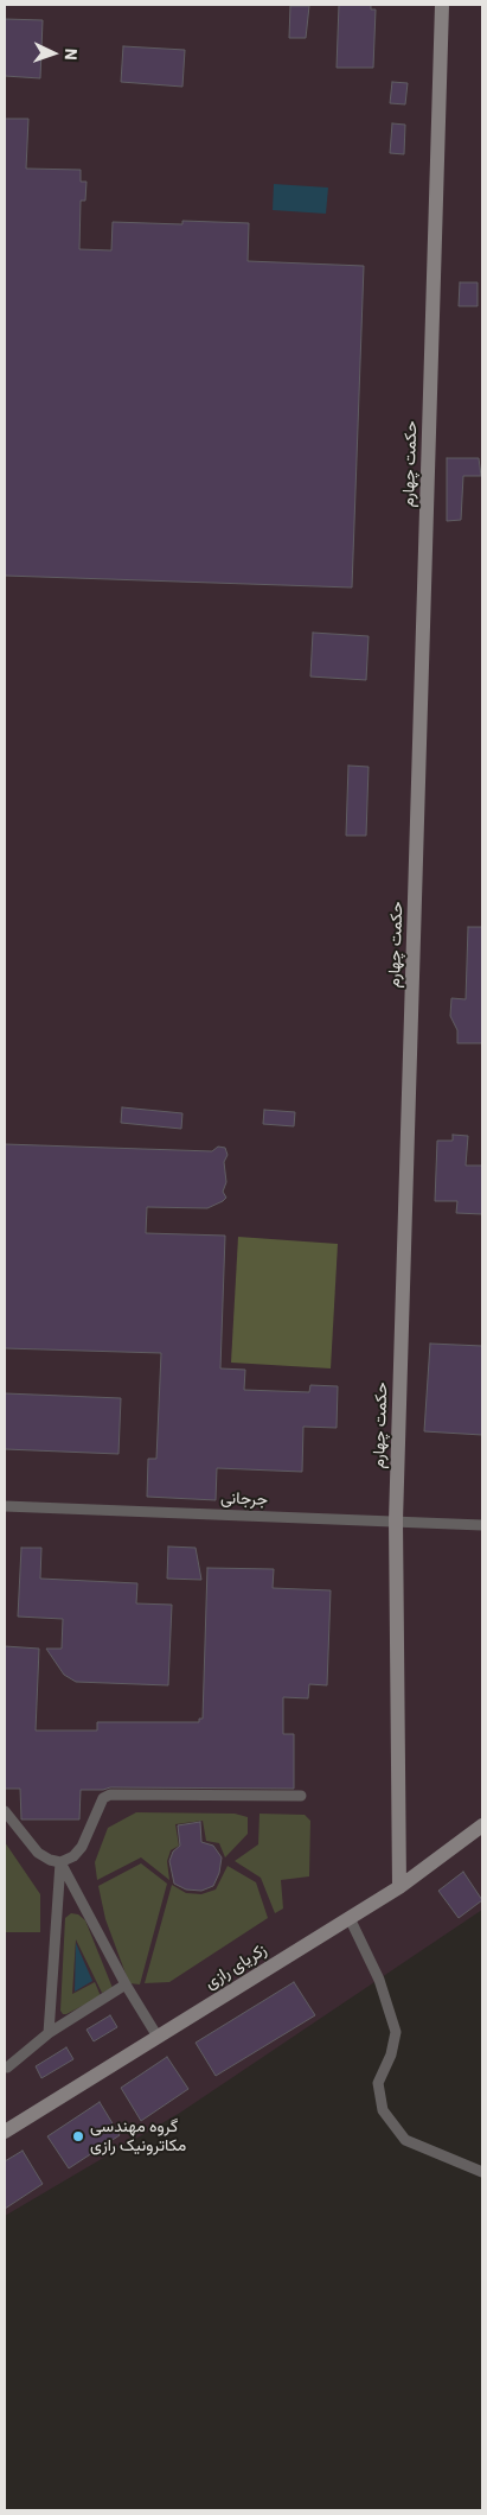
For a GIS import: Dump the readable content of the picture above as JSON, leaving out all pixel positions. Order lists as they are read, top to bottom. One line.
{"streets":{"street":["حکمت چهارم","زکریای رازی"],"lane":["جرجانی"]},"crossings":[["حکمت چهارم","جرجانی"],["حکمت چهارم","زکریای رازی"]],"places":["گروه مهندسی مکاترونیک رازی"],"north":"right"}
